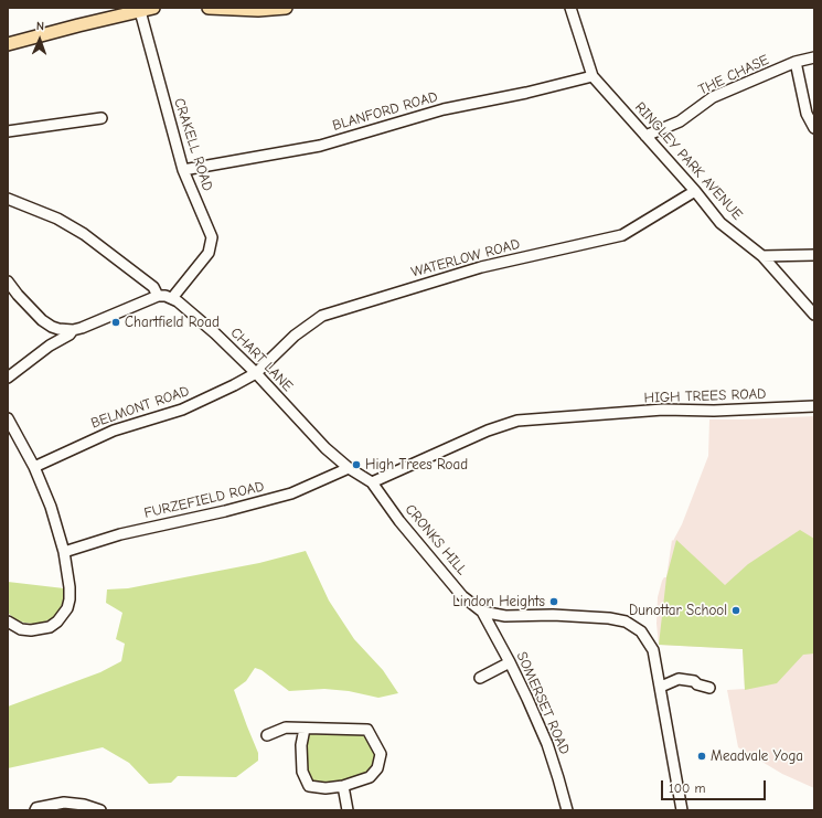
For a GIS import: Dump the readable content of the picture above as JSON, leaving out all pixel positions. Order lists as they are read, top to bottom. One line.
{"streets":{"street":["THE CHASE","BLANFORD ROAD","CRAKELL ROAD","RINGLEY PARK AVENUE","WATERLOW ROAD","CHART LANE","HIGH TREES ROAD","BELMONT ROAD","FURZEFIELD ROAD","CRONKS HILL","SOMERSET ROAD"]},"crossings":[["THE CHASE","RINGLEY PARK AVENUE"],["BLANFORD ROAD","CRAKELL ROAD"],["BLANFORD ROAD","RINGLEY PARK AVENUE"],["CRAKELL ROAD","CHART LANE"],["RINGLEY PARK AVENUE","WATERLOW ROAD"],["WATERLOW ROAD","CHART LANE"],["WATERLOW ROAD","BELMONT ROAD"],["CHART LANE","HIGH TREES ROAD"],["CHART LANE","BELMONT ROAD"],["CHART LANE","FURZEFIELD ROAD"],["CHART LANE","CRONKS HILL"],["HIGH TREES ROAD","CRONKS HILL"],["CRONKS HILL","SOMERSET ROAD"]],"places":["Chartfield Road","High Trees Road","Lindon Heights","Dunottar School","Meadvale Yoga"],"scale_bar":"100 m","north":"top"}
